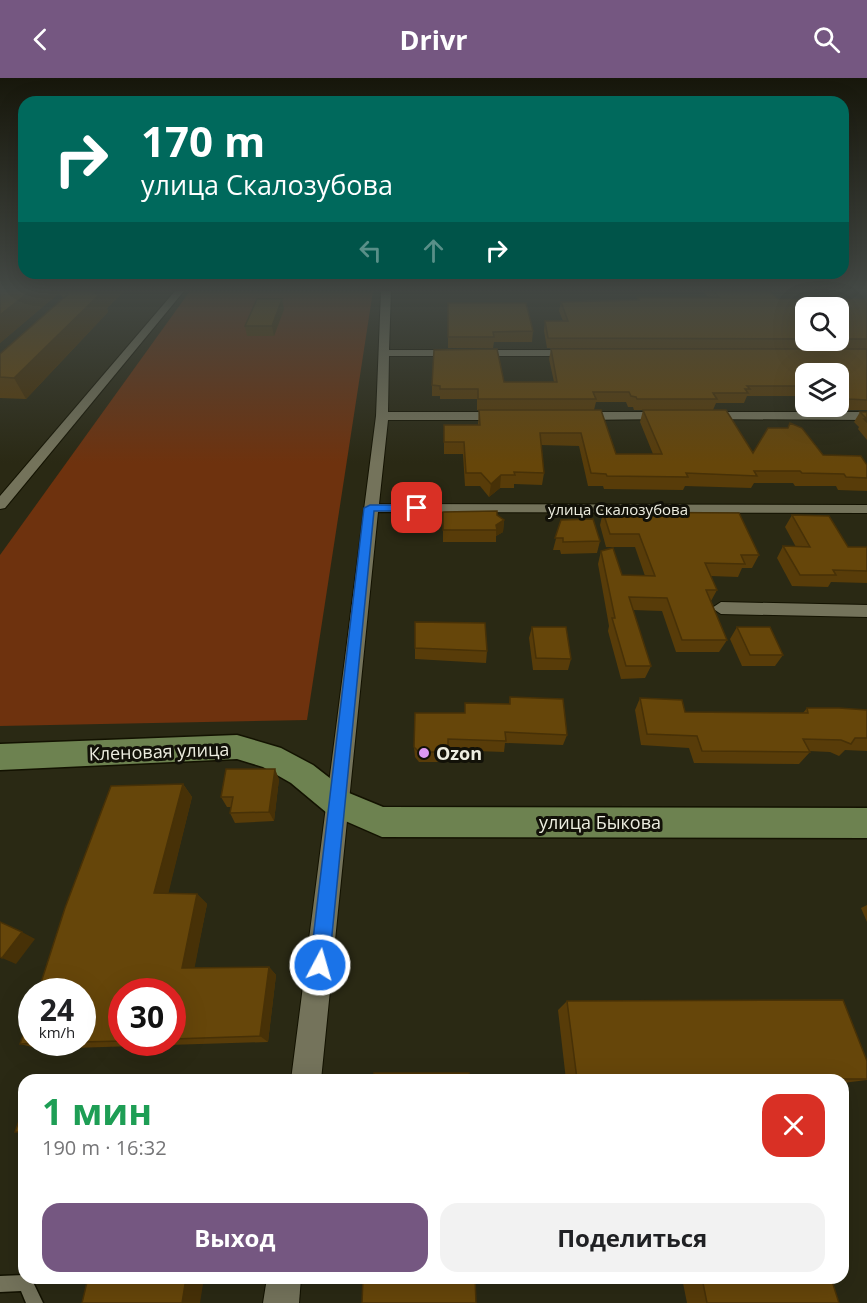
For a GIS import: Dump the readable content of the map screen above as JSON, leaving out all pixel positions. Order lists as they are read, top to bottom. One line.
{"streets":{"street":["улица Скалозубова","Кленовая улица","улица Быкова"]},"crossings":[["Кленовая улица","улица Быкова"]],"places":["Ozon"],"page":{"header":"Drivr","turn":["170 m","улица Скалозубова"],"speed":"24 km/h","limit":"30","heading":["1 мин","190 m · 16:32"],"buttons":["Выход","Поделиться"]}}
